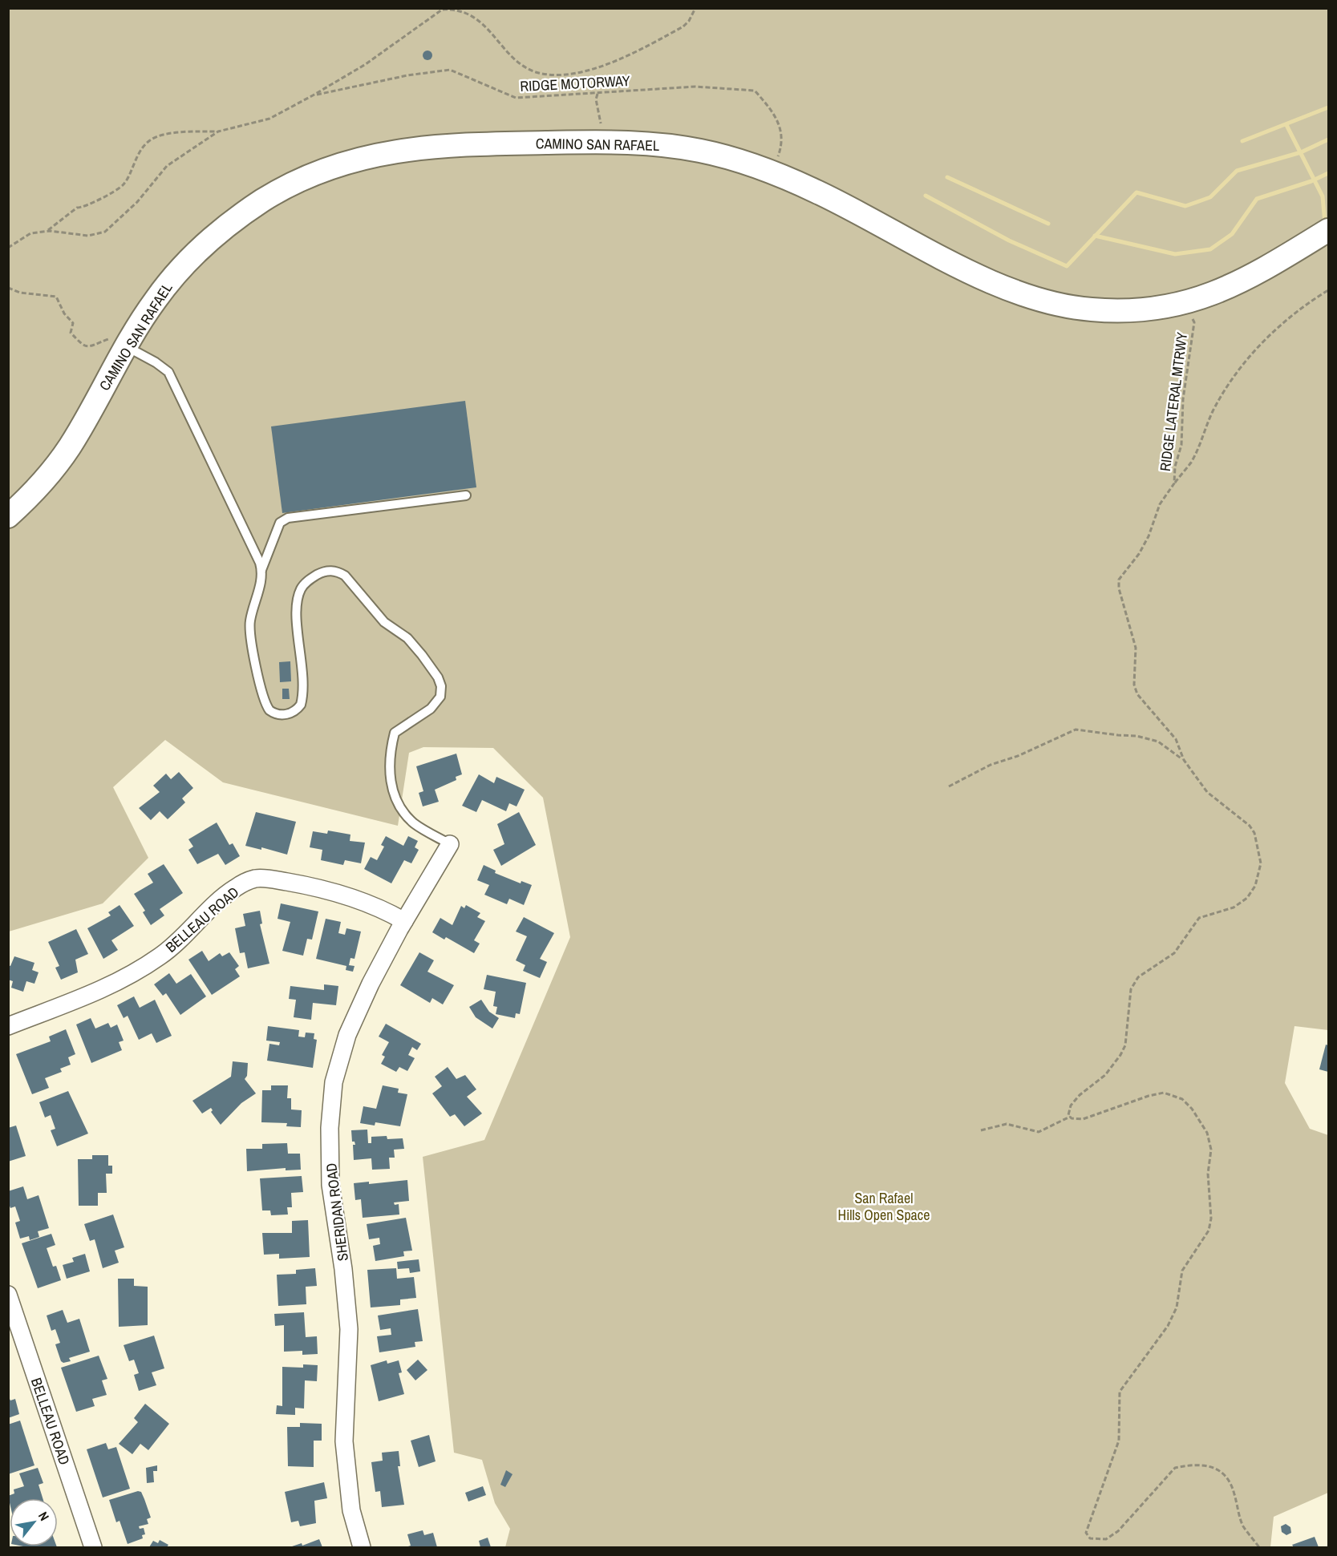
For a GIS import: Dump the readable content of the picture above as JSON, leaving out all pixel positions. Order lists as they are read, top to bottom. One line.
{"streets":{"street":["CAMINO SAN RAFAEL","BELLEAU ROAD","SHERIDAN ROAD"],"path":["RIDGE MOTORWAY","RIDGE LATERAL MTRWY"]},"crossings":[["RIDGE MOTORWAY","CAMINO SAN RAFAEL"],["CAMINO SAN RAFAEL","RIDGE LATERAL MTRWY"],["BELLEAU ROAD","SHERIDAN ROAD"]],"parks":["San Rafael Hills Open Space"],"north":"top right"}
